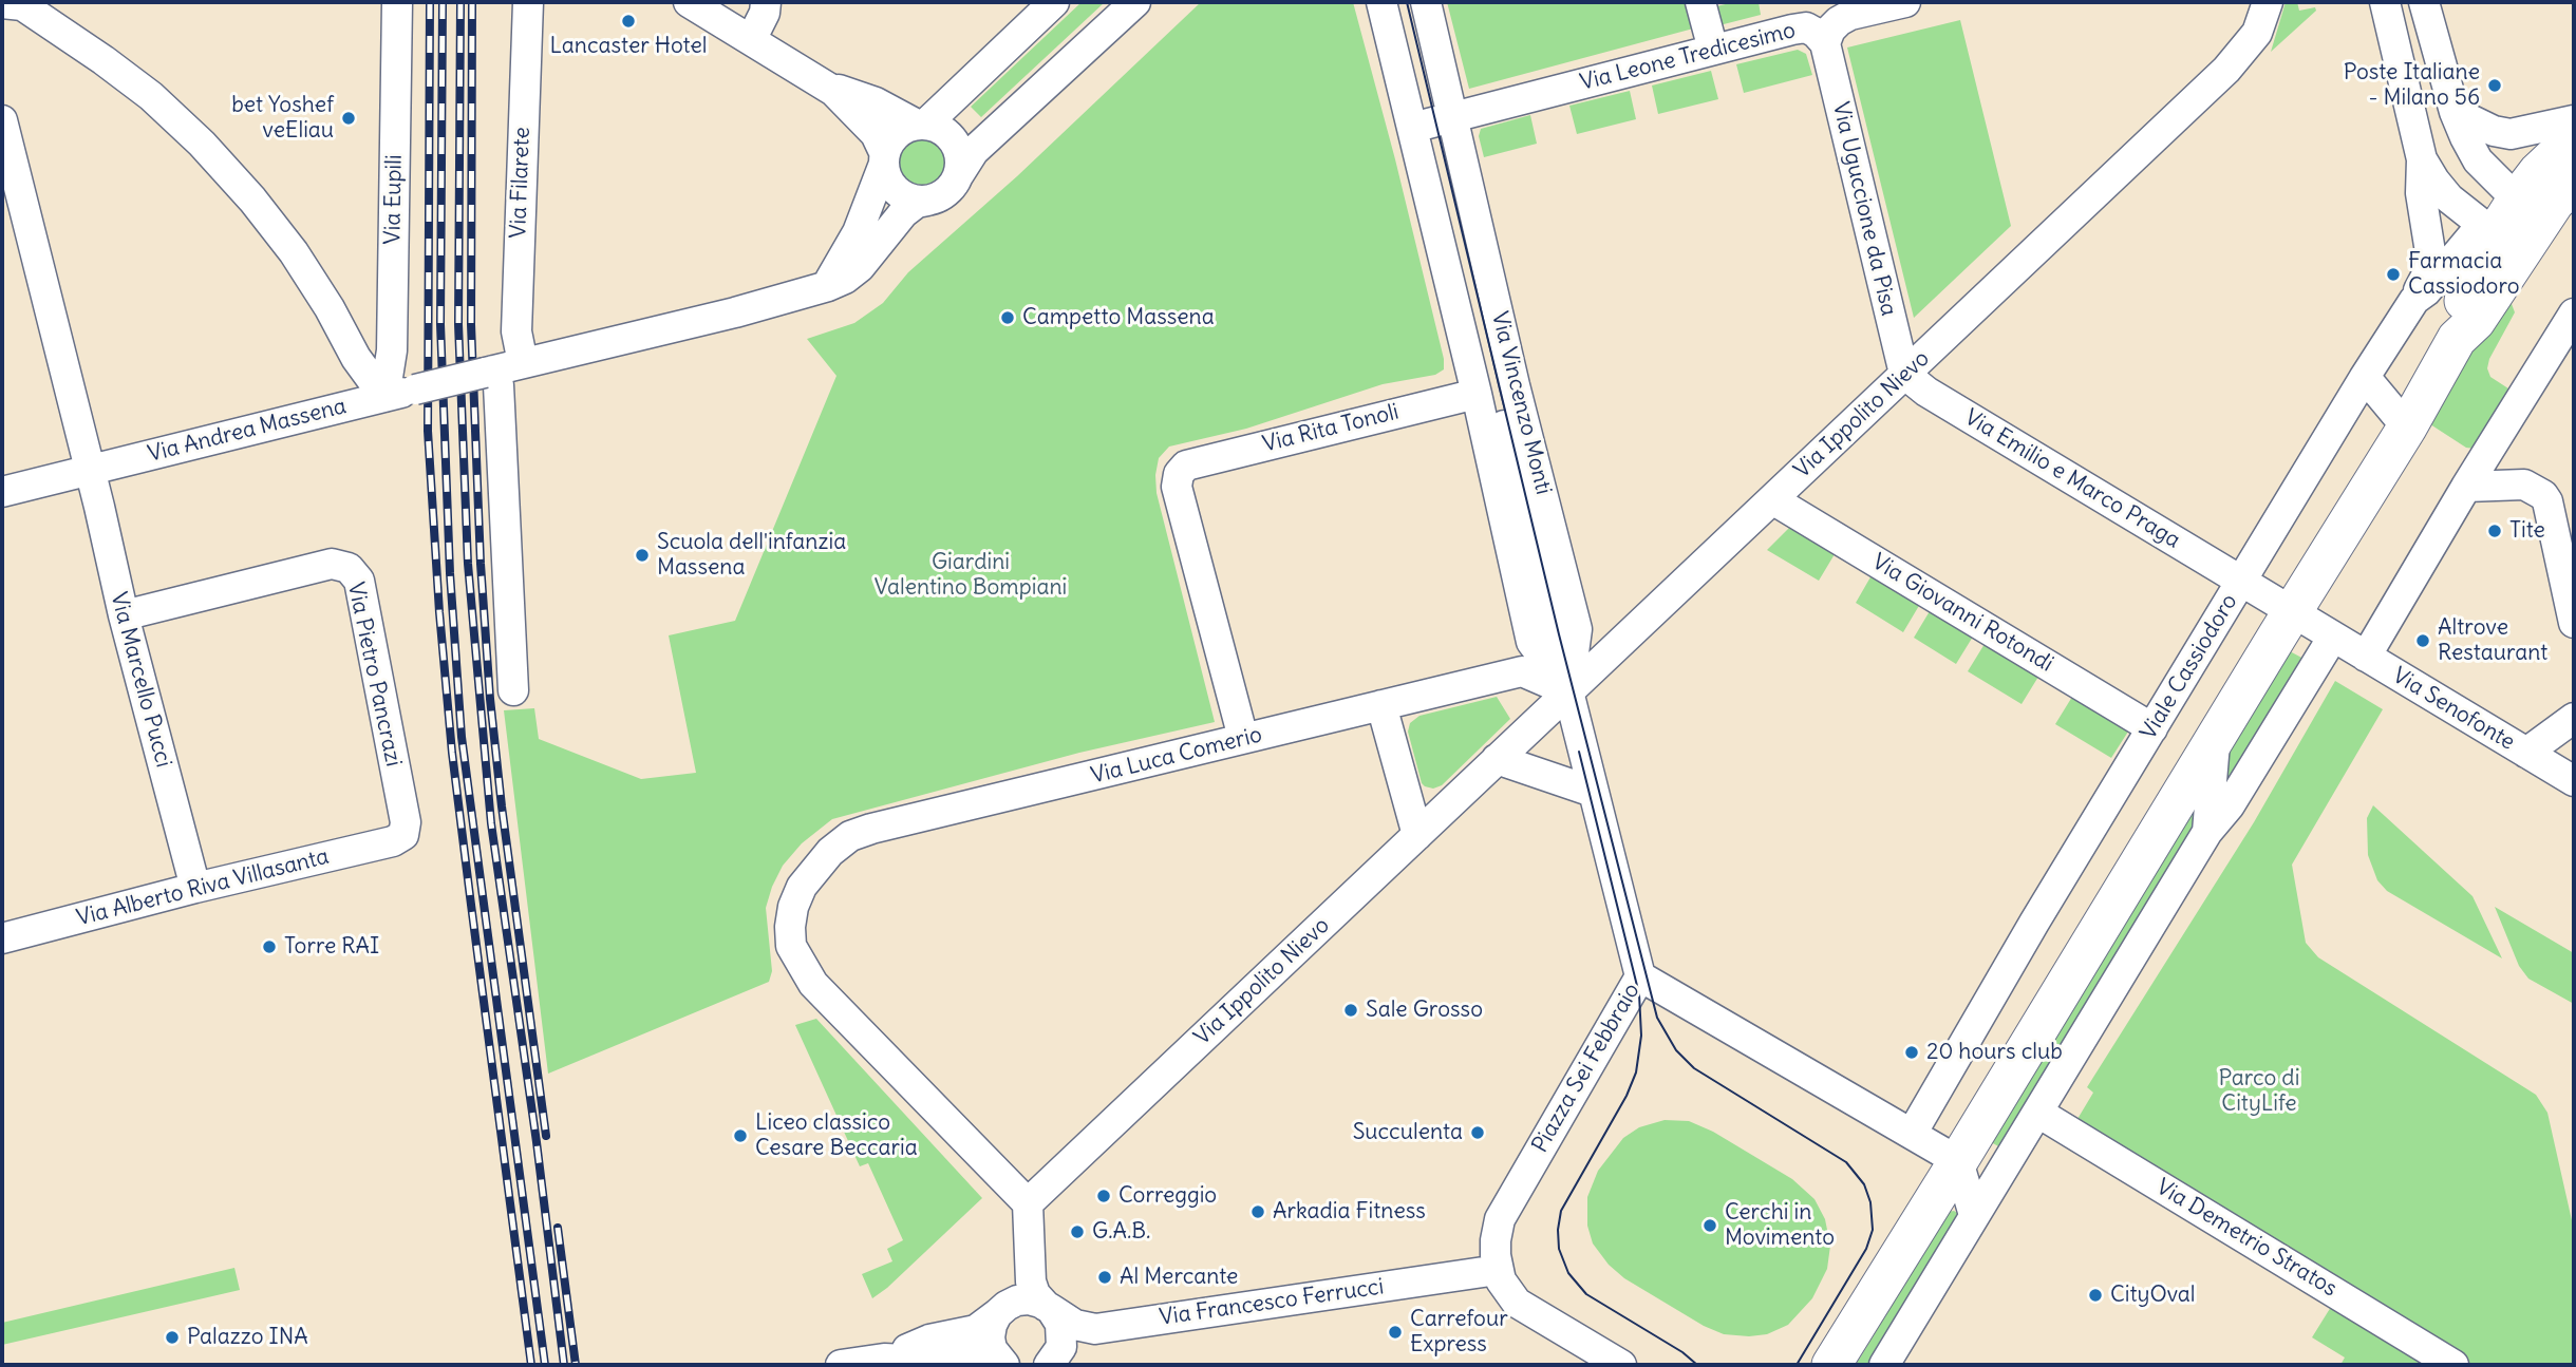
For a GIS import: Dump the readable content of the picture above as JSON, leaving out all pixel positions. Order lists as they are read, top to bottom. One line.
{"streets":{"street":["Via Leone Tredicesimo","Via Filarete","Via Eupili","Via Uguccione da Pisa","Via Vincenzo Monti","Via Ippolito Nievo","Via Rita Tonoli","Via Andrea Massena","Via Emilio e Marco Praga","Via Giovanni Rotondi","Viale Cassiodoro","Via Pietro Pancrazi","Via Marcello Pucci","Via Senofonte","Via Luca Comerio","Via Alberto Riva Villasanta","Piazza Sei Febbraio","Via Demetrio Stratos","Via Francesco Ferrucci"]},"crossings":[["Via Leone Tredicesimo","Via Uguccione da Pisa"],["Via Leone Tredicesimo","Via Vincenzo Monti"],["Via Filarete","Via Andrea Massena"],["Via Eupili","Via Andrea Massena"],["Via Uguccione da Pisa","Via Ippolito Nievo"],["Via Uguccione da Pisa","Via Emilio e Marco Praga"],["Via Vincenzo Monti","Via Ippolito Nievo"],["Via Vincenzo Monti","Via Rita Tonoli"],["Via Vincenzo Monti","Via Luca Comerio"],["Via Vincenzo Monti","Piazza Sei Febbraio"],["Via Ippolito Nievo","Via Emilio e Marco Praga"],["Via Ippolito Nievo","Via Giovanni Rotondi"],["Via Ippolito Nievo","Via Luca Comerio"],["Via Rita Tonoli","Via Luca Comerio"],["Via Andrea Massena","Via Marcello Pucci"],["Via Emilio e Marco Praga","Viale Cassiodoro"],["Via Emilio e Marco Praga","Via Senofonte"],["Via Giovanni Rotondi","Viale Cassiodoro"],["Viale Cassiodoro","Piazza Sei Febbraio"],["Via Pietro Pancrazi","Via Marcello Pucci"],["Via Pietro Pancrazi","Via Alberto Riva Villasanta"],["Via Marcello Pucci","Via Alberto Riva Villasanta"],["Piazza Sei Febbraio","Via Francesco Ferrucci"]],"parks":["Giardini Valentino Bompiani","Parco di CityLife"],"places":["Lancaster Hotel","Poste Italiane - Milano 56","bet Yoshef veEliau","Farmacia Cassiodoro","Campetto Massena","Tite","Scuola dell'infanzia Massena","Altrove Restaurant","Torre RAI","Sale Grosso","20 hours club","Succulenta","Liceo classico Cesare Beccaria","Correggio","Arkadia Fitness","Cerchi in Movimento","G.A.B.","Al Mercante","CityOval","Carrefour Express","Palazzo INA"]}
